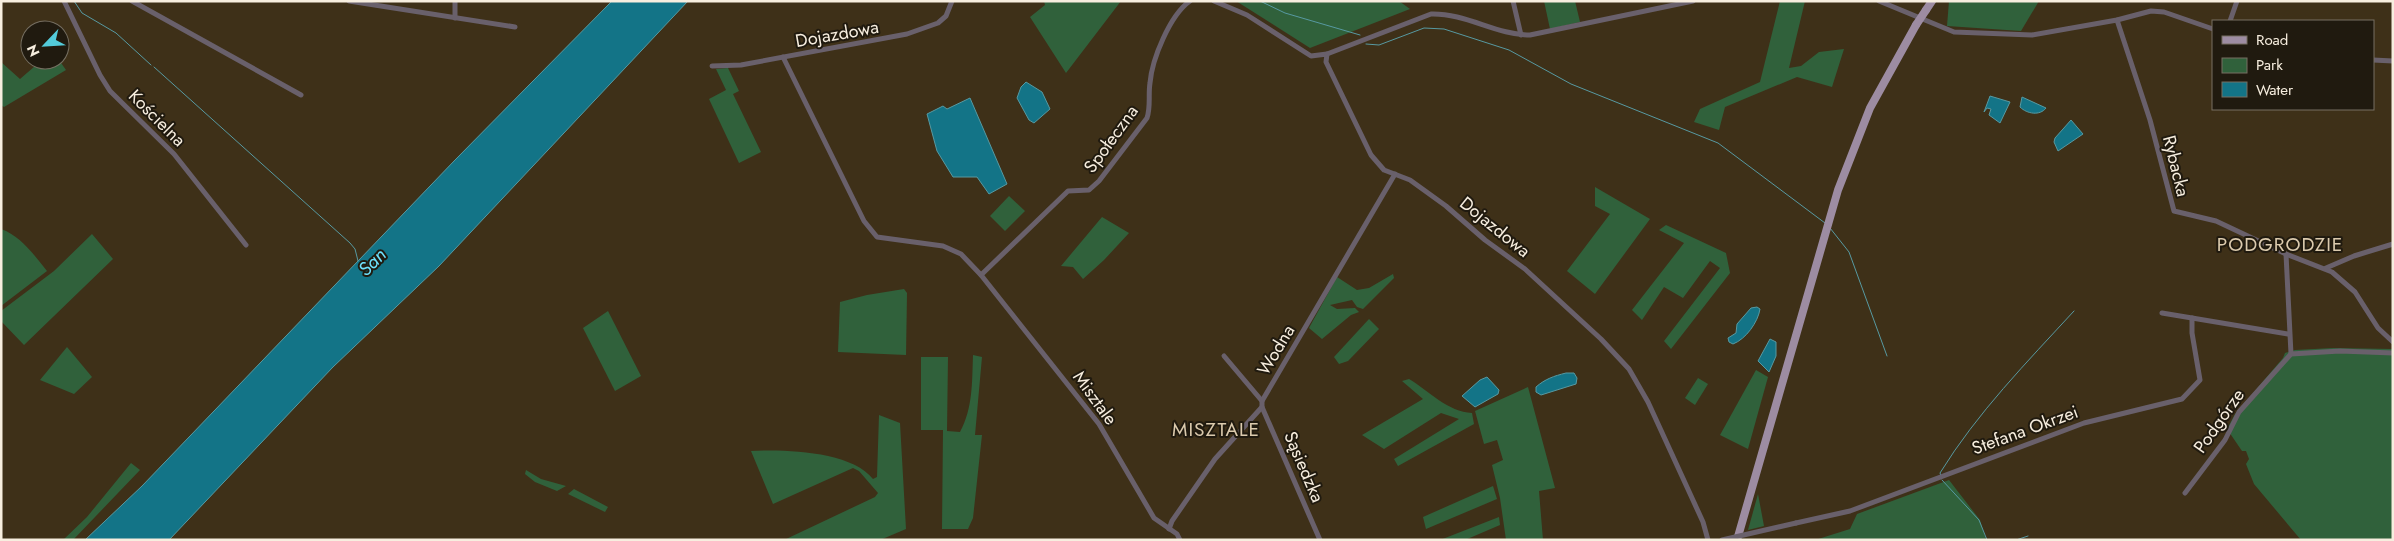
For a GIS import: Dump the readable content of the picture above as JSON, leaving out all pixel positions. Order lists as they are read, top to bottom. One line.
{"streets":{"street":["Dojazdowa","Kościelna","Społeczna","Rybacka","Wodna","Misztale","Podgórze","Stefana Okrzei","Sąsiedzka"]},"crossings":[["Dojazdowa","Wodna"],["Dojazdowa","Misztale"],["Społeczna","Misztale"],["Wodna","Misztale"],["Wodna","Sąsiedzka"]],"districts":["PODGRODZIE","MISZTALE"],"water":["San"],"legend":["Road","Park","Water"],"north":"bottom left"}
